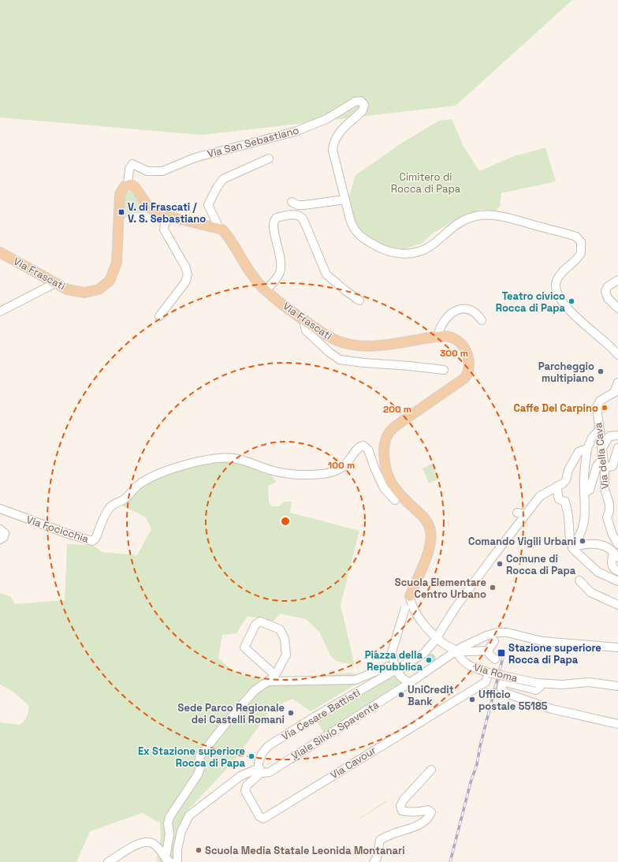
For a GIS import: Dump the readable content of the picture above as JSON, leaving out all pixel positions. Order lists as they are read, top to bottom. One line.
{"streets":{"main road":["Via Frascati"],"street":["Via San Sebastiano","Via della Cava","Via Focicchia","Via Roma","Via Cesare Battisti","Viale Silvio Spaventa","Via Cavour"]},"crossings":[["Via San Sebastiano","Via Frascati"],["Via Roma","Via Cavour"],["Via Cesare Battisti","Viale Silvio Spaventa"],["Via Cesare Battisti","Via Cavour"],["Viale Silvio Spaventa","Via Cavour"]],"parks":["Cimitero di Rocca di Papa"],"places":{"transit":["V. di Frascati / V. S. Sebastiano","Stazione superiore Rocca di Papa"],"other":["Teatro civico Rocca di Papa","Parcheggio multipiano","Caffe Del Carpino","Comando Vigili Urbani","Comune di Rocca di Papa","Scuola Elementare Centro Urbano","Piazza della Repubblica","UniCredit Bank","Ufficio postale 55185","Sede Parco Regionale dei Castelli Romani","Ex Stazione superiore Rocca di Papa","Scuola Media Statale Leonida Montanari"]},"rings":["300 m","200 m","100 m"]}
